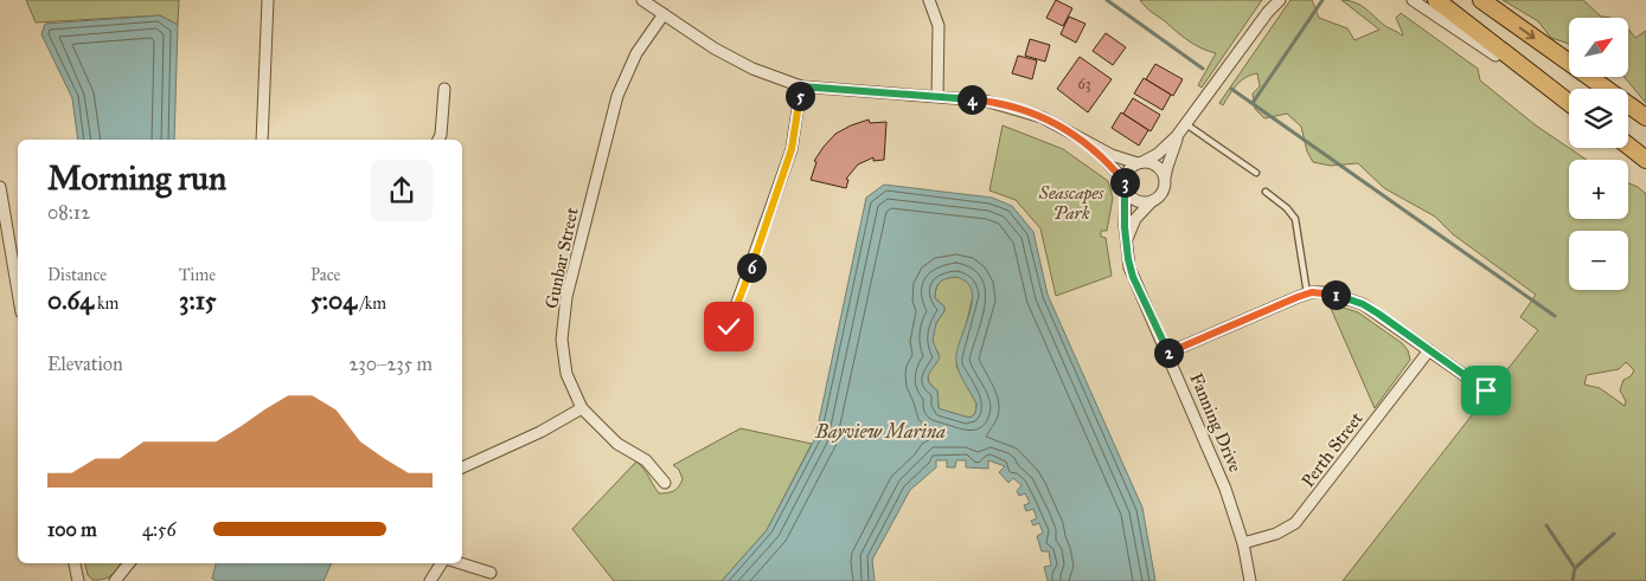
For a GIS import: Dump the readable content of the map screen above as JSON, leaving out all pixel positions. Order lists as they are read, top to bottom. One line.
{"streets":{"street":["Gunbar Street","Fanning Drive","Perth Street"]},"crossings":[["Fanning Drive","Perth Street"]],"water":["Bayview Marina"],"parks":["Seascapes Park"],"house_numbers":["63"],"north":"top right","page":{"map_buttons":["+","−"],"pins":["5","4","3","6","1","2"],"heading":["Morning run","08:12"],"stats":[["Distance","0.64 km"],["Time","3:15"],["Pace","5:04 /km"]],"chart":["Elevation","230–235 m"],"list":[{"name":"100 m","note":"4:56"}]}}
